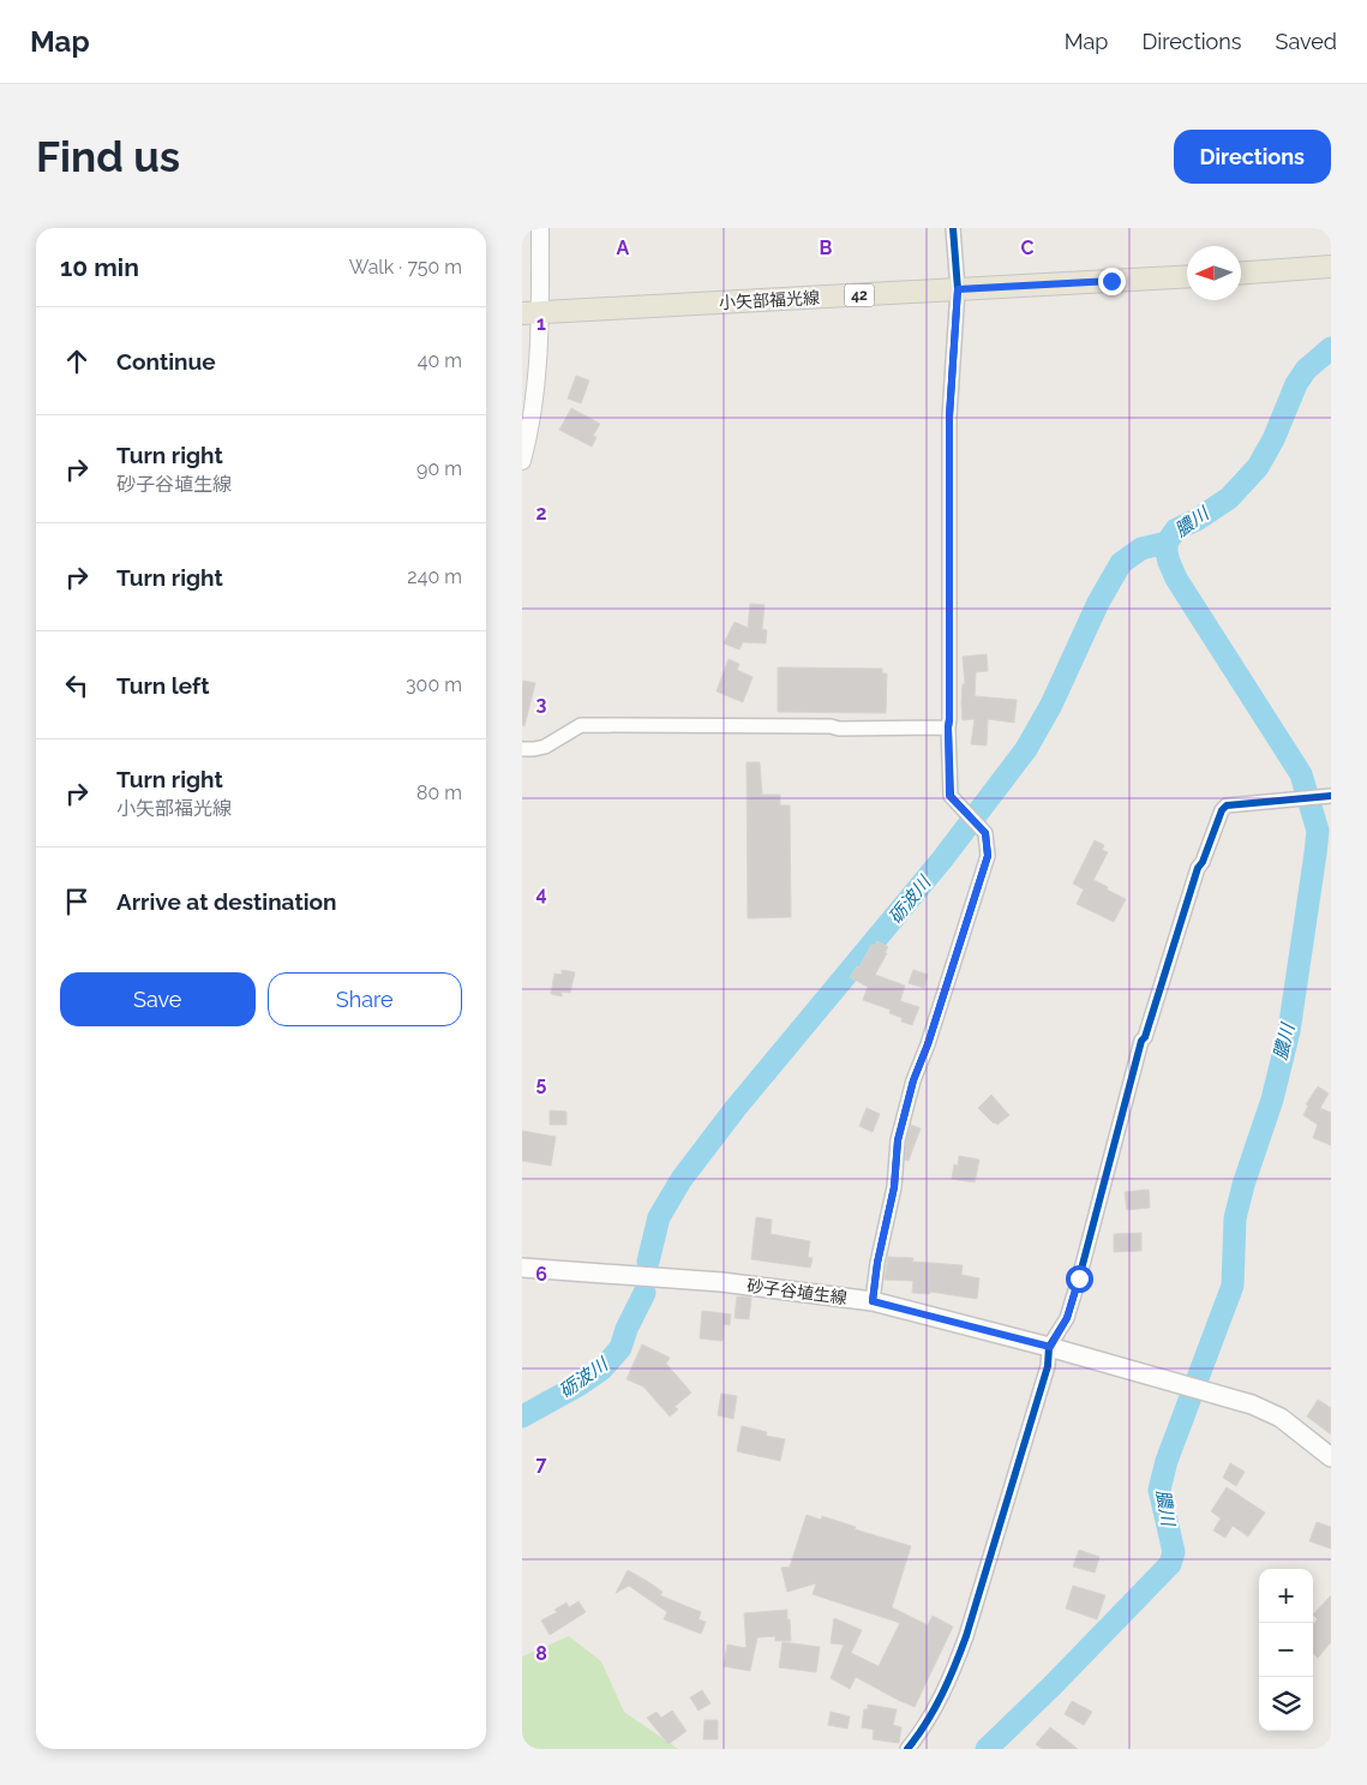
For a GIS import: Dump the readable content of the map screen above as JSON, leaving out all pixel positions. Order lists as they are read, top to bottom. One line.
{"streets":{"main road":["42","小矢部福光線","砂子谷埴生線"]},"water":["膿川","砺波川"],"north":"left","page":{"header":"Map","nav":["Map","Directions","Saved"],"buttons":["Directions",["Save","Share"]],"title":"Find us","heading":["10 min","Walk · 750 m"],"list":[["Continue","40 m"],["Turn right","砂子谷埴生線","90 m"],["Turn right","240 m"],["Turn left","300 m"],["Turn right","小矢部福光線","80 m"],"Arrive at destination"],"map_buttons":["+","−"]},"grid":{"columns":["A","B","C"],"rows":["1","2","3","4","5","6","7","8"]}}
